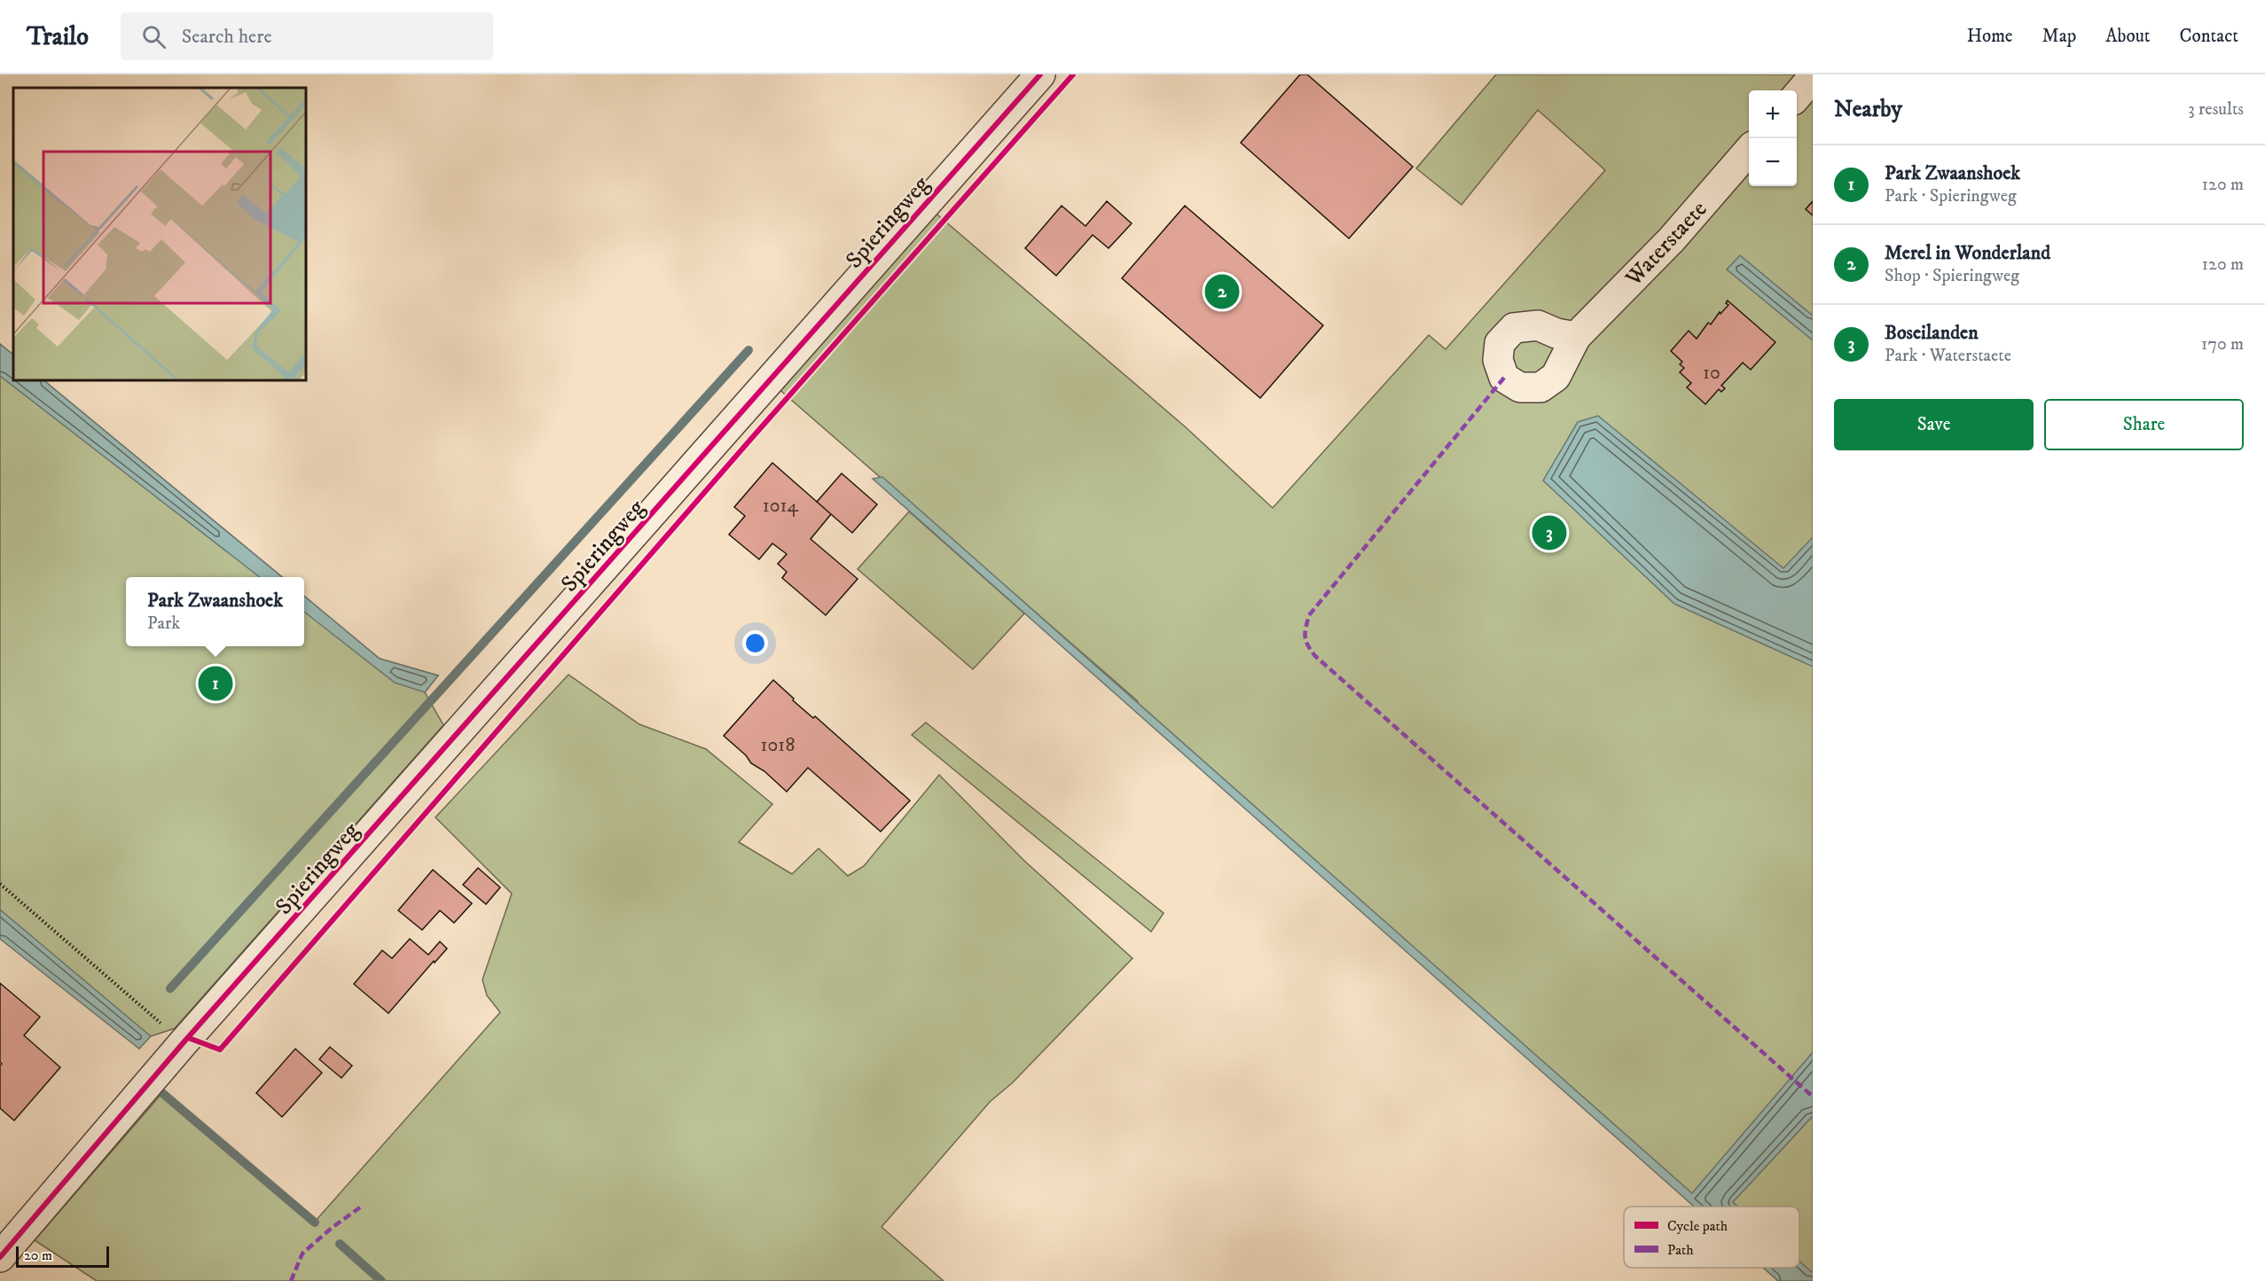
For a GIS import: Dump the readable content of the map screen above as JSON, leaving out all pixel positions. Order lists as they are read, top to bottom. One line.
{"streets":{"street":["Spieringweg","Waterstaete"]},"house_numbers":["10","1014","1018"],"legend":["Cycle path","Path"],"scale_bar":"20 m","page":{"header":"Trailo","search":"Search here","nav":["Home","Map","About","Contact"],"heading":["Nearby","3 results"],"map_buttons":["+","−"],"list":[{"mark":"1","name":"Park Zwaanshoek","note":"Park · Spieringweg","value":"120 m"},{"mark":"2","name":"Merel in Wonderland","note":"Shop · Spieringweg","value":"120 m"},{"mark":"3","name":"Boseilanden","note":"Park · Waterstaete","value":"170 m"}],"pins":["2","3","1"],"buttons":["Save","Share"],"popup":["Park Zwaanshoek","Park"],"scale":"20 m"}}
